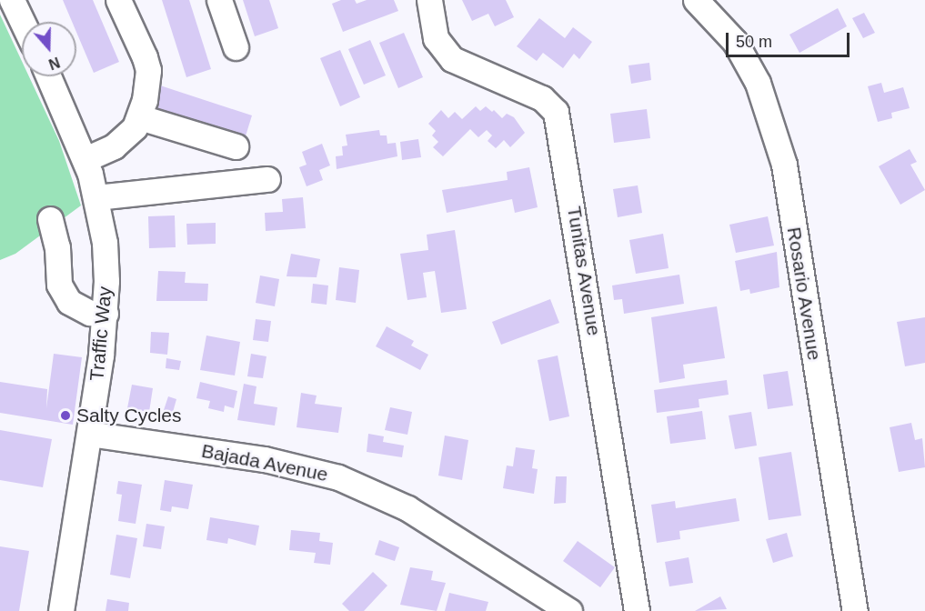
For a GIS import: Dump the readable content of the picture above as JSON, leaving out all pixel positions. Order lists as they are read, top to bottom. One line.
{"streets":{"street":["Tunitas Avenue","Rosario Avenue","Traffic Way","Bajada Avenue"]},"crossings":[["Traffic Way","Bajada Avenue"]],"places":["Salty Cycles"],"scale_bar":"50 m","north":"bottom"}
